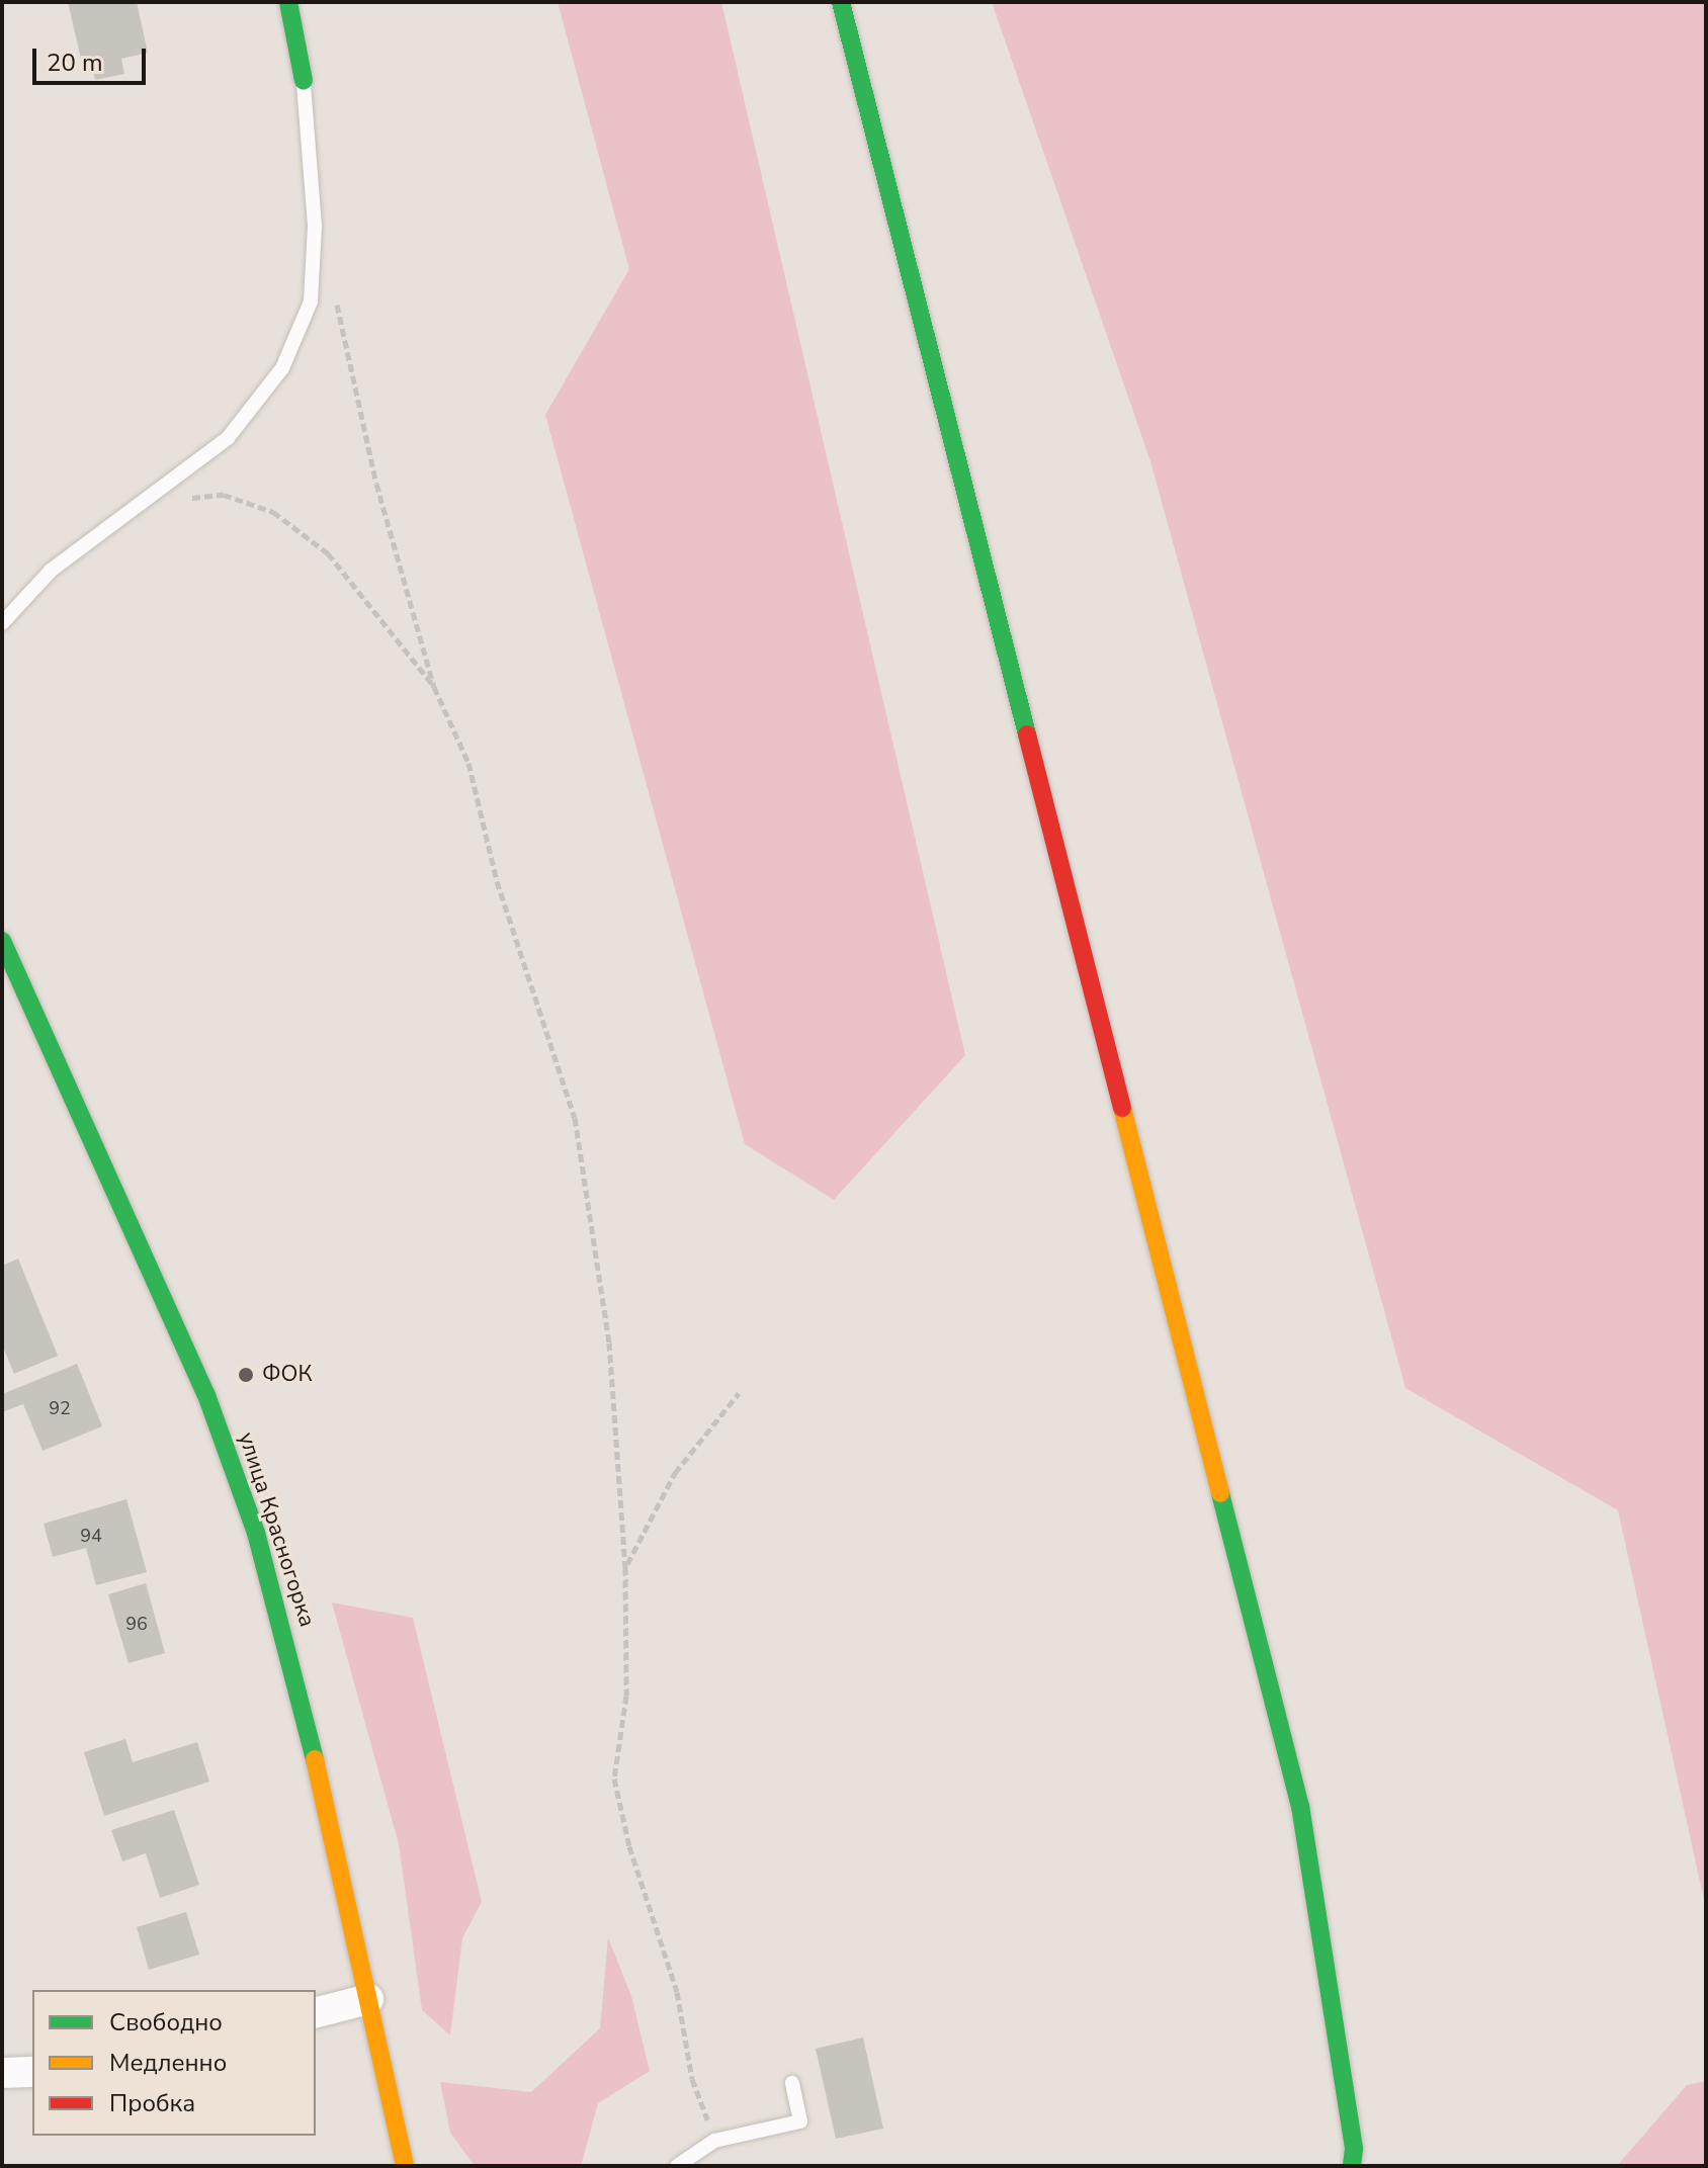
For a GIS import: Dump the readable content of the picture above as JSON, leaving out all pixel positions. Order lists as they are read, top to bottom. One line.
{"streets":{"main road":["улица Красногорка"]},"places":["ФОК"],"house_numbers":["92","94","96"],"legend":["Свободно","Медленно","Пробка"],"scale_bar":"20 m"}
